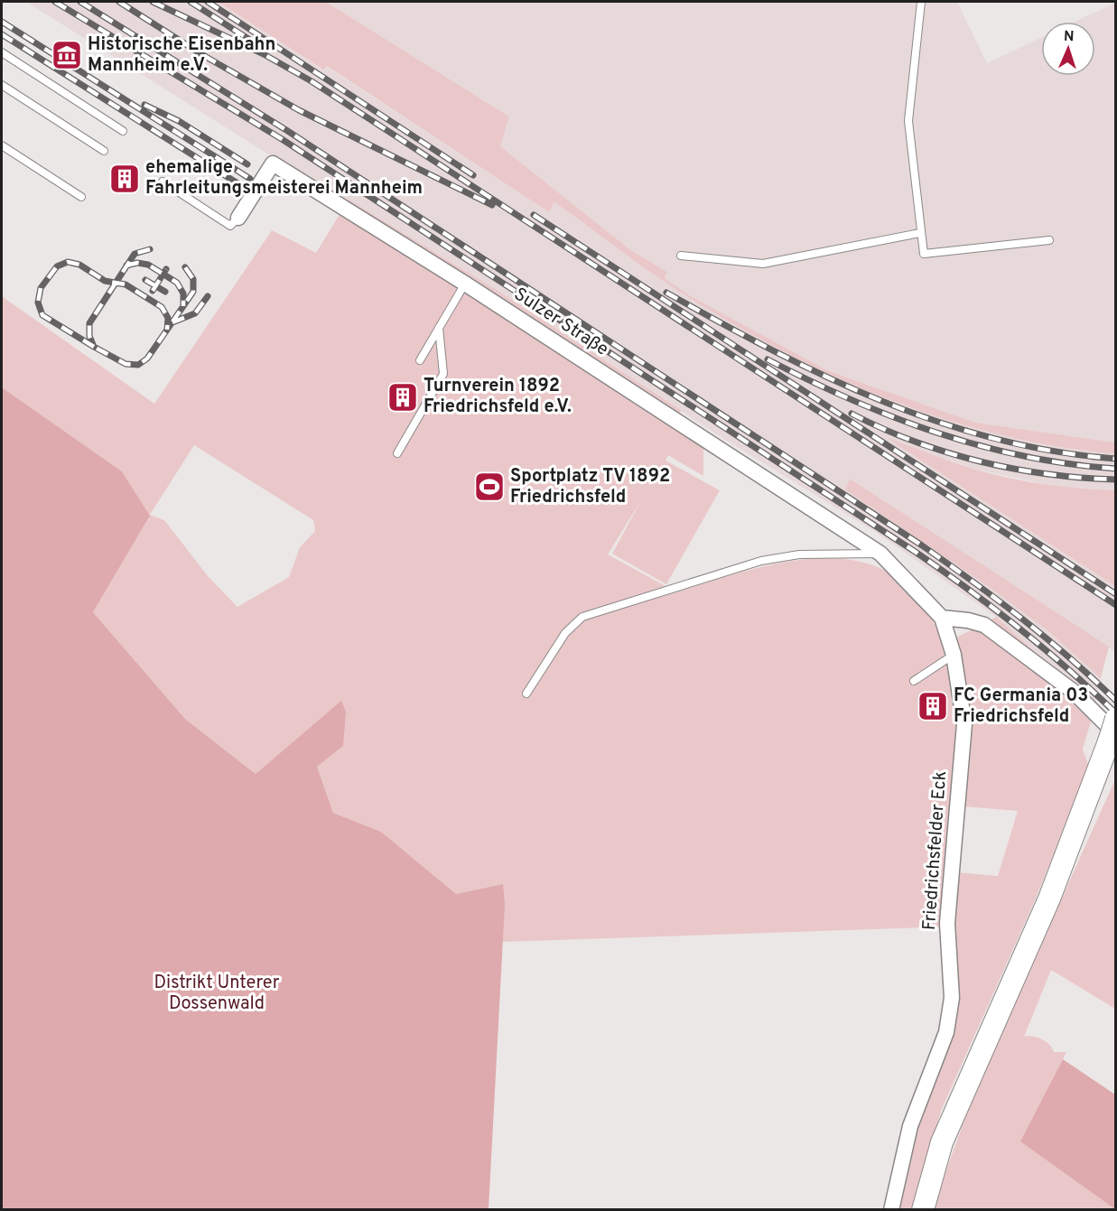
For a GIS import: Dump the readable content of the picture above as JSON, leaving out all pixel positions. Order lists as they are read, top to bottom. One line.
{"streets":{"street":["Sulzer Straße","Friedrichsfelder Eck"]},"crossings":[["Sulzer Straße","Friedrichsfelder Eck"]],"parks":["Distrikt Unterer Dossenwald"],"places":{"museum":["Historische Eisenbahn Mannheim e.V."],"building":["ehemalige Fahrleitungsmeisterei Mannheim","Turnverein 1892 Friedrichsfeld e.V.","FC Germania 03 Friedrichsfeld"],"sports":["Sportplatz TV 1892 Friedrichsfeld"]},"north":"top"}
